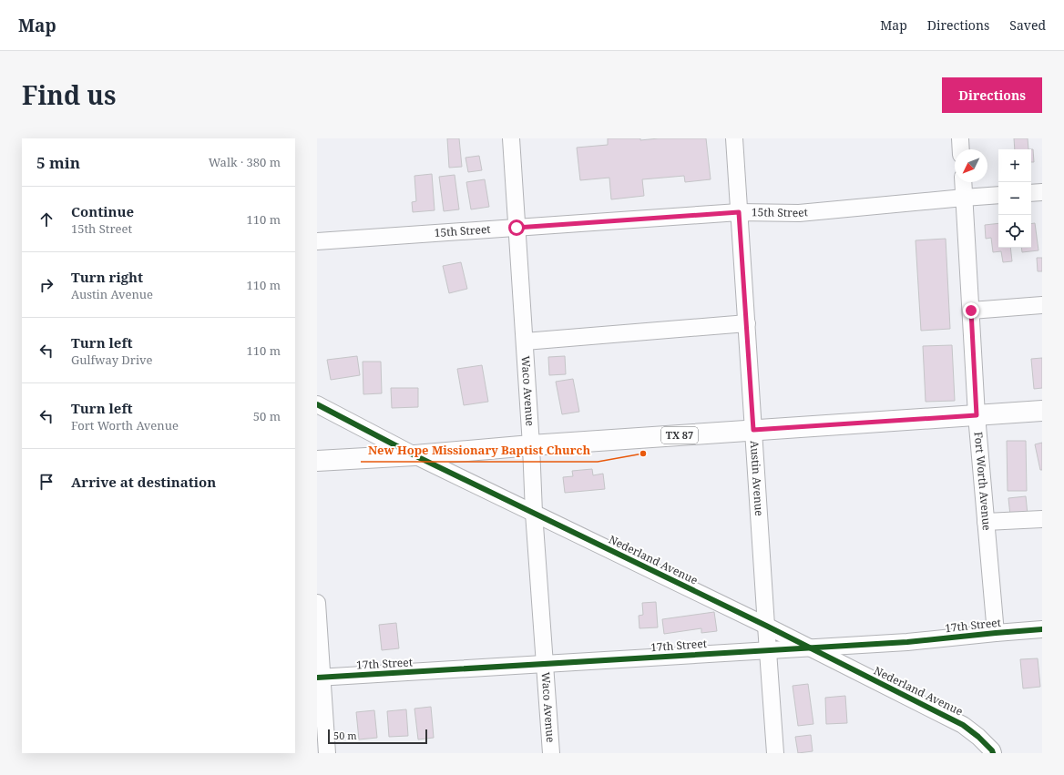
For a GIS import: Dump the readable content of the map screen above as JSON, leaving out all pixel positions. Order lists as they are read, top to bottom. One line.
{"streets":{"main road":["TX 87"],"street":["15th Street","Waco Avenue","Austin Avenue","Fort Worth Avenue","Nederland Avenue","17th Street"]},"crossings":[["15th Street","Waco Avenue"],["15th Street","Austin Avenue"],["15th Street","Fort Worth Avenue"],["Waco Avenue","TX 87"],["Waco Avenue","Nederland Avenue"],["Waco Avenue","17th Street"],["TX 87","Austin Avenue"],["TX 87","Fort Worth Avenue"],["TX 87","Nederland Avenue"],["Austin Avenue","Nederland Avenue"],["Austin Avenue","17th Street"],["Fort Worth Avenue","17th Street"],["Nederland Avenue","17th Street"]],"places":["New Hope Missionary Baptist Church"],"scale_bar":"50 m","north":"bottom left","page":{"header":"Map","nav":["Map","Directions","Saved"],"title":"Find us","buttons":"Directions","heading":["5 min","Walk · 380 m"],"map_buttons":["+","−"],"list":[["Continue","15th Street","110 m"],["Turn right","Austin Avenue","110 m"],["Turn left","Gulfway Drive","110 m"],["Turn left","Fort Worth Avenue","50 m"],"Arrive at destination"],"scale":"50 m"}}
